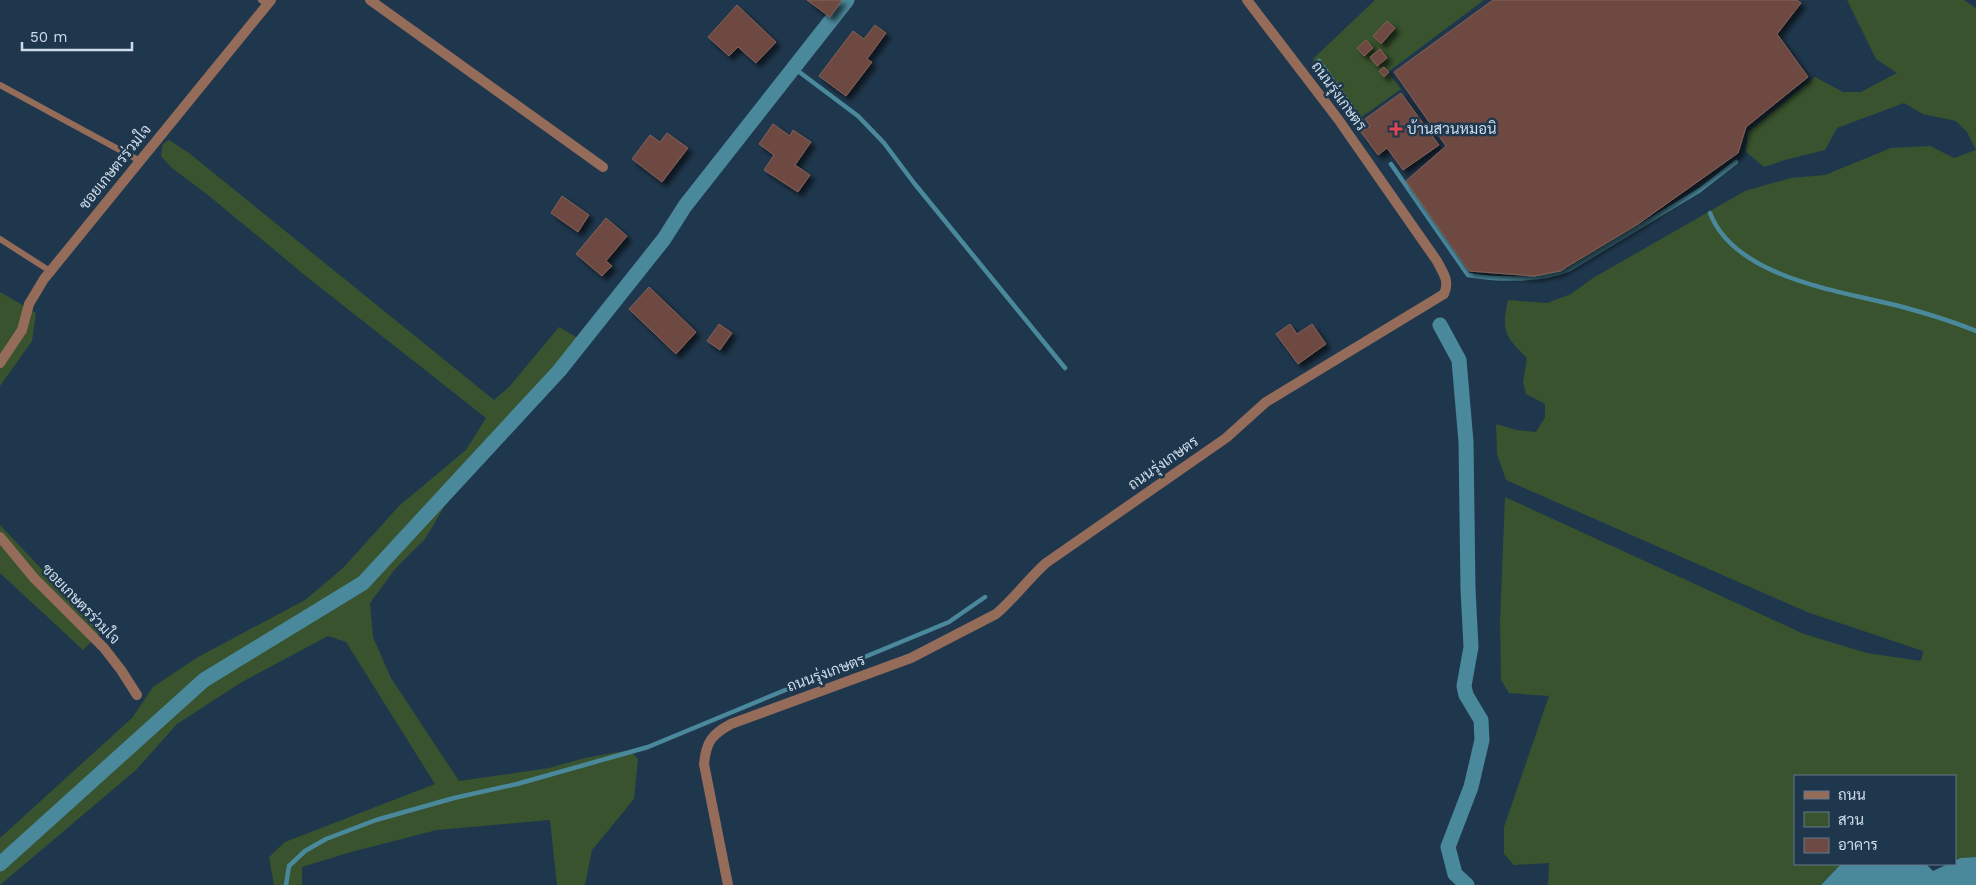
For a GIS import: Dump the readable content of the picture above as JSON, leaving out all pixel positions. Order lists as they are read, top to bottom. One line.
{"streets":{"street":["ถนนรุ่งเกษตร","ซอยเกษตรร่วมใจ"]},"places":{"health":["บ้านสวนหมอนิ"]},"legend":["ถนน","สวน","อาคาร"],"scale_bar":"50 m"}
